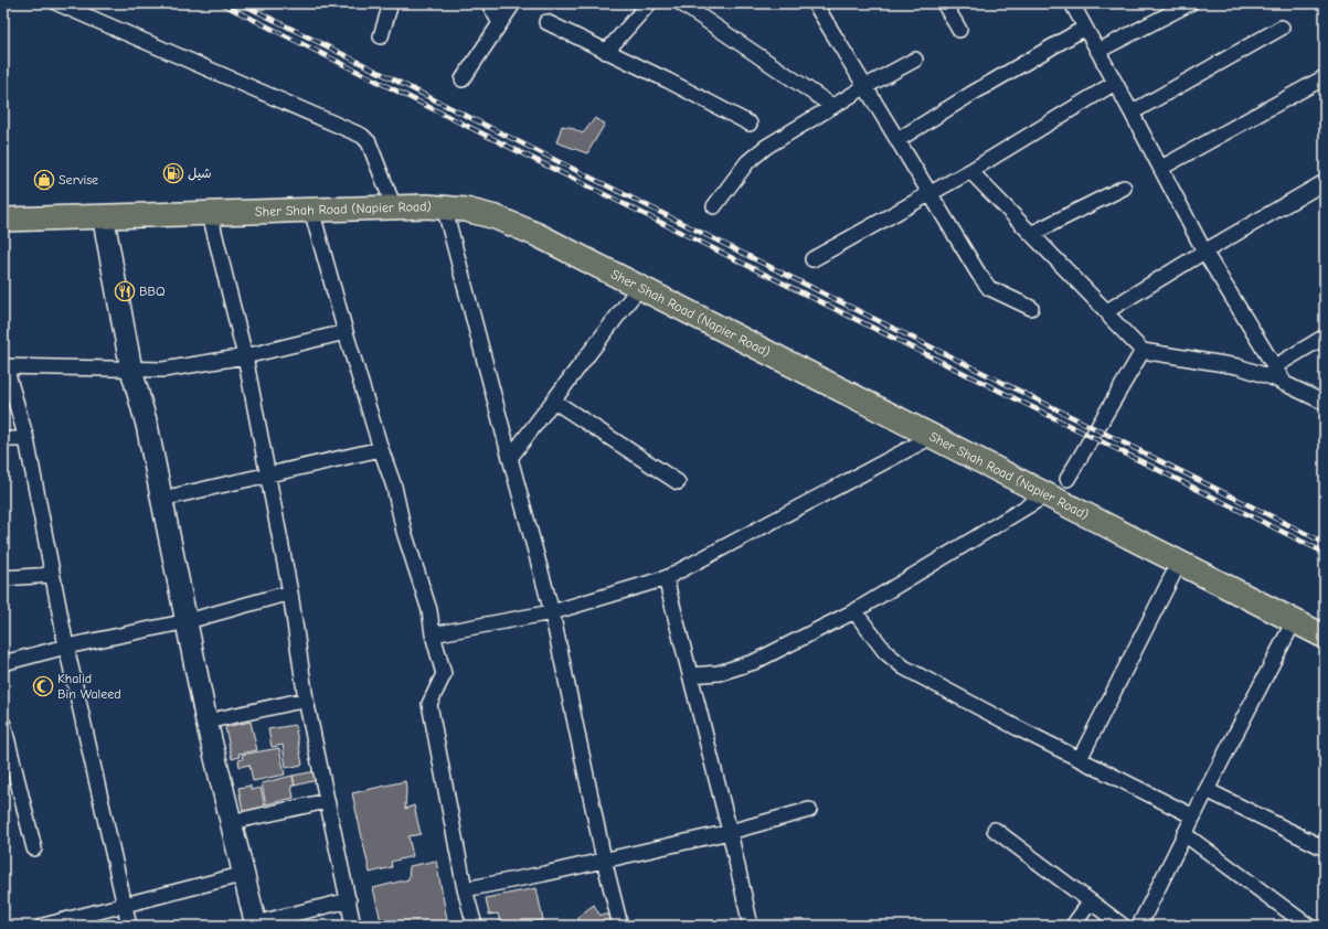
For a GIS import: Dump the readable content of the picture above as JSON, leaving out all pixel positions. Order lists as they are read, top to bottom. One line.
{"streets":{"main road":["Sher Shah Road (Napier Road)"]},"places":{"fuel station":["شیل"],"shop":["Servise"],"restaurant":["BBQ"],"mosque":["Khalid Bin Waleed"]}}
